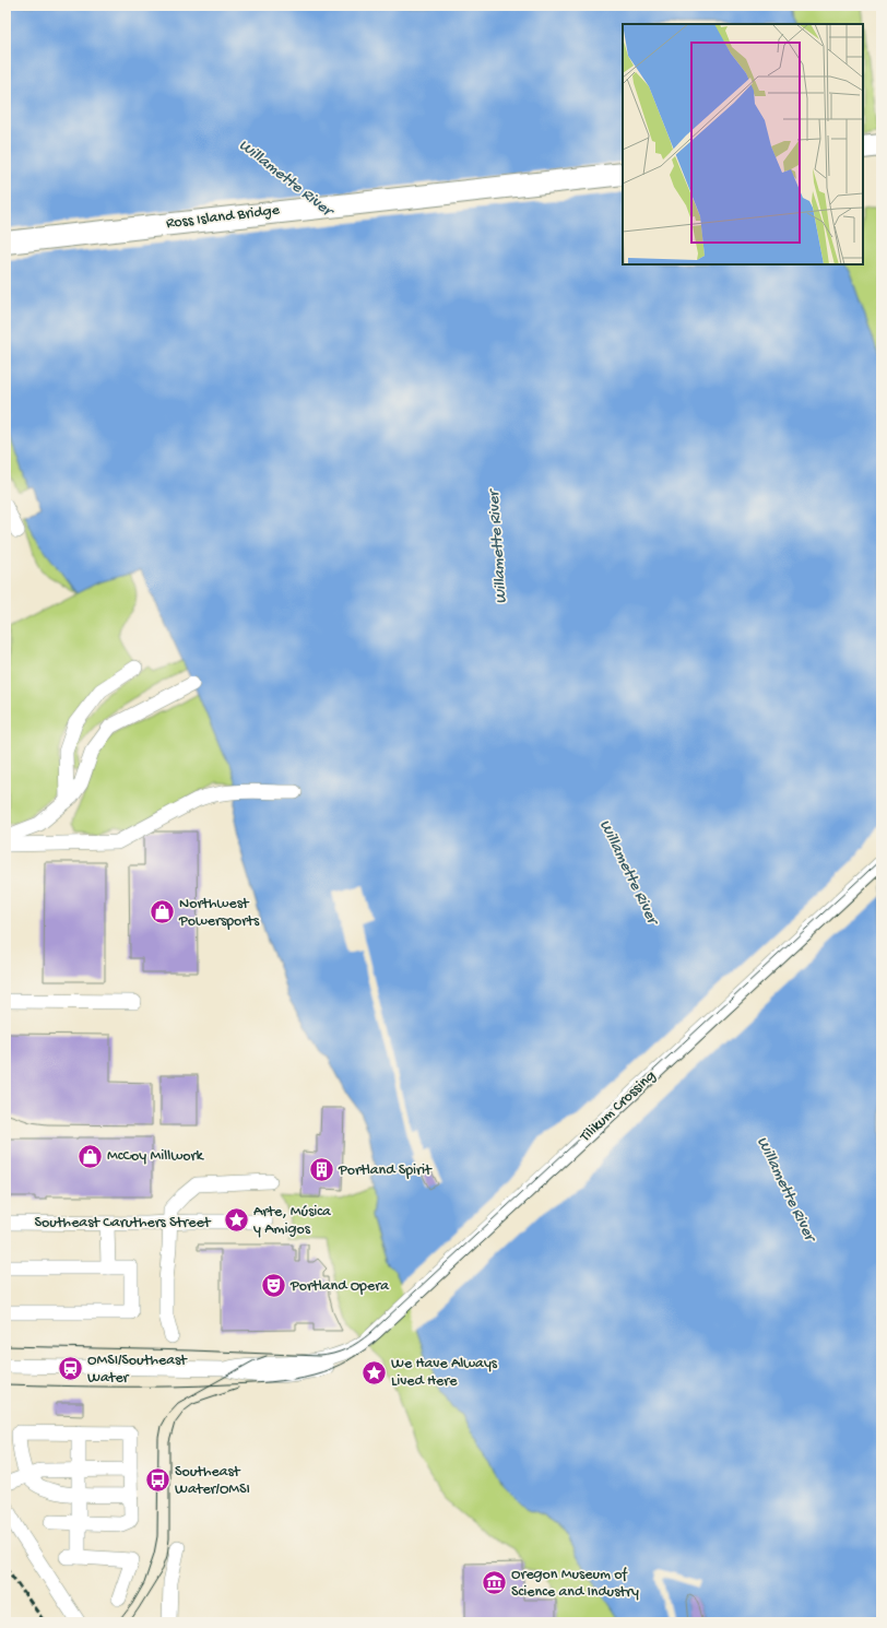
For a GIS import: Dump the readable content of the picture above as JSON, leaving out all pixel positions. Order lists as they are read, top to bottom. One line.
{"streets":{"highway":["Ross Island Bridge"],"street":["Tilikum Crossing","Southeast Caruthers Street"]},"water":["Willamette River"],"places":{"shop":["Northwest Powersports","McCoy Millwork"],"building":["Portland Spirit"],"place":["Arte, Música y Amigos","We Have Always Lived Here"],"theatre":["Portland Opera"],"station":["OMSI/Southeast Water"],"bus stop":["Southeast Water/OMSI"],"museum":["Oregon Museum of Science and Industry"]}}
